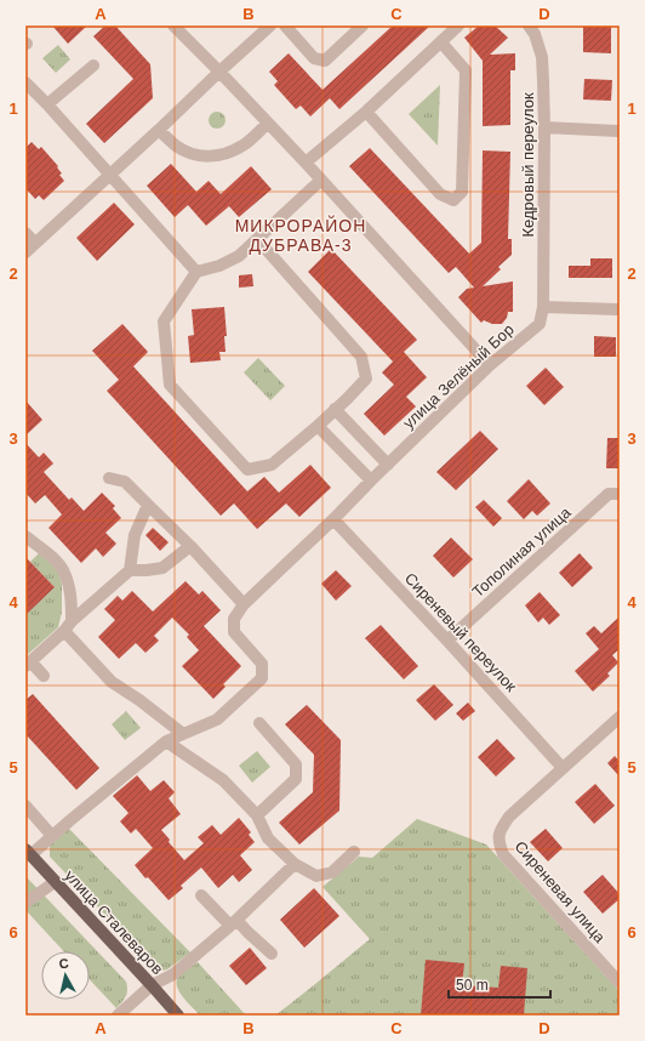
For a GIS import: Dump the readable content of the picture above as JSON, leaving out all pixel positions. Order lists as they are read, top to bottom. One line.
{"streets":{"main road":["улица Сталеваров"],"street":["Кедровый переулок","улица Зелёный Бор","Тополиная улица","Сиреневый переулок","Сиреневая улица"]},"crossings":[["Кедровый переулок","улица Зелёный Бор"],["улица Зелёный Бор","Сиреневый переулок"],["Тополиная улица","Сиреневый переулок"],["Сиреневый переулок","Сиреневая улица"]],"districts":["МИКРОРАЙОН ДУБРАВА-3"],"scale_bar":"50 m","north":"top","grid":{"columns":["A","B","C","D"],"rows":["1","2","3","4","5","6"]}}
